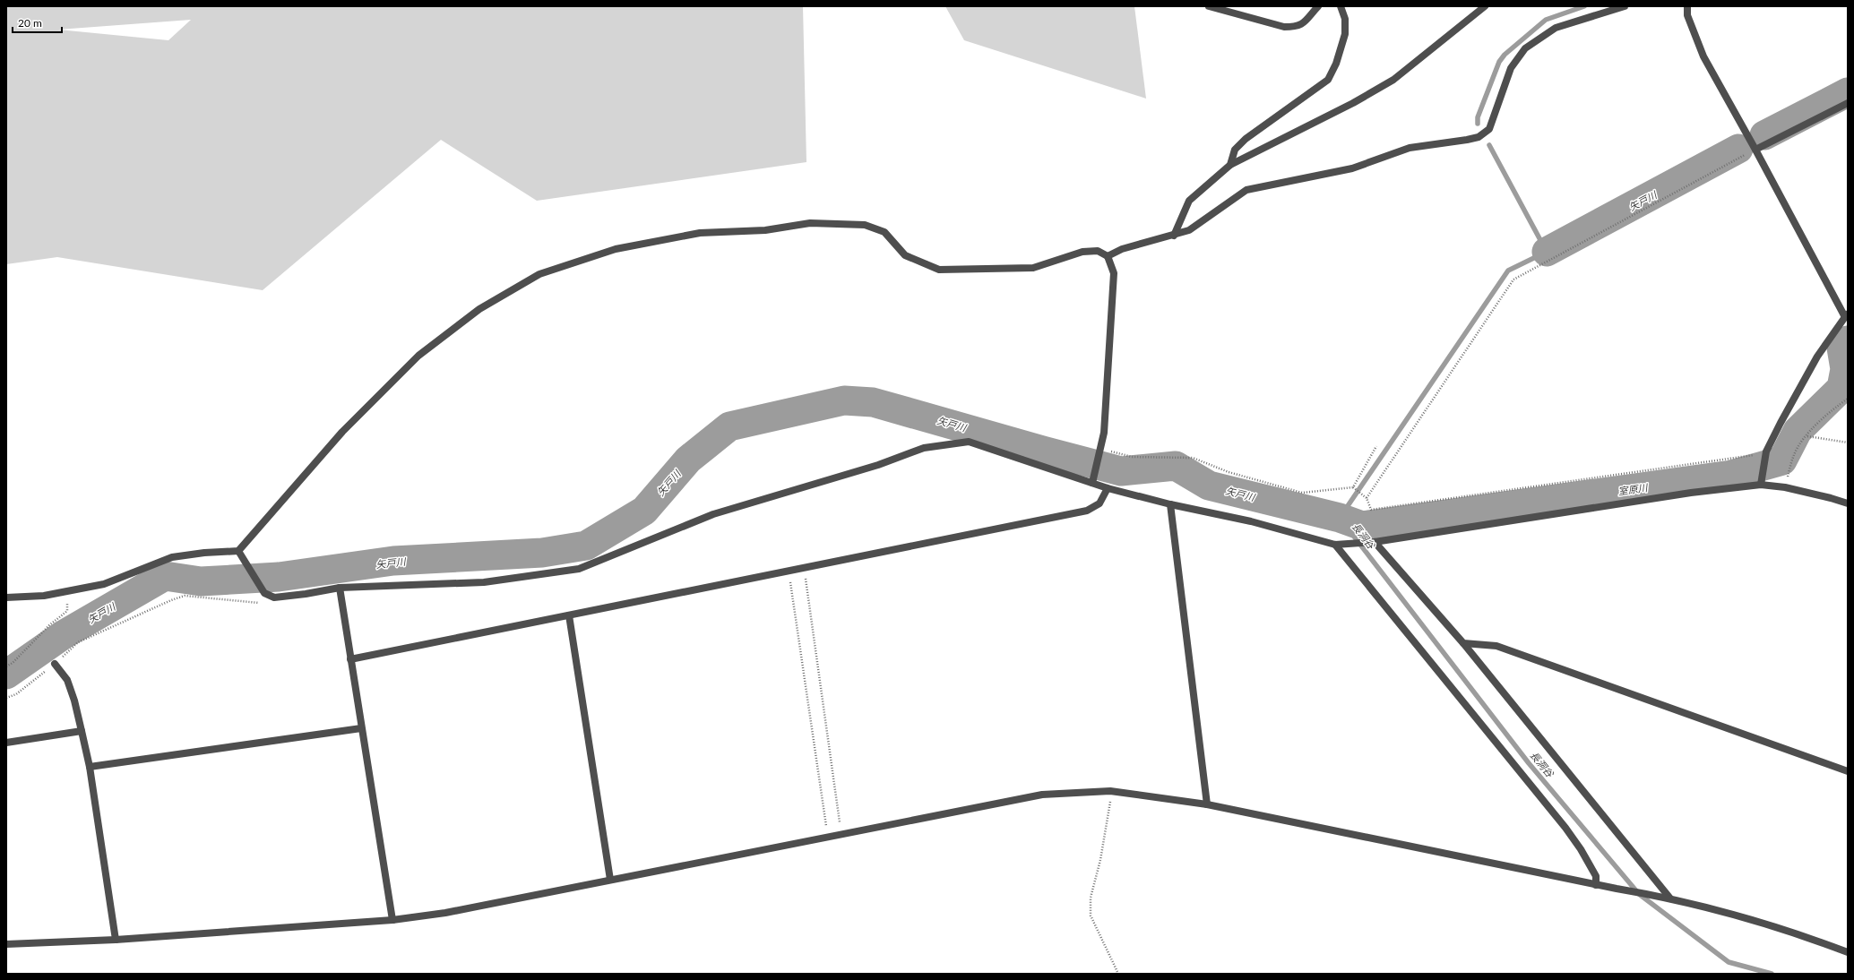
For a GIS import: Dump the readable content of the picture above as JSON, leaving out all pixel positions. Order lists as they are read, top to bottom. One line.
{"water":["矢戸川","室原川","長洞谷"],"scale_bar":"20 m"}
